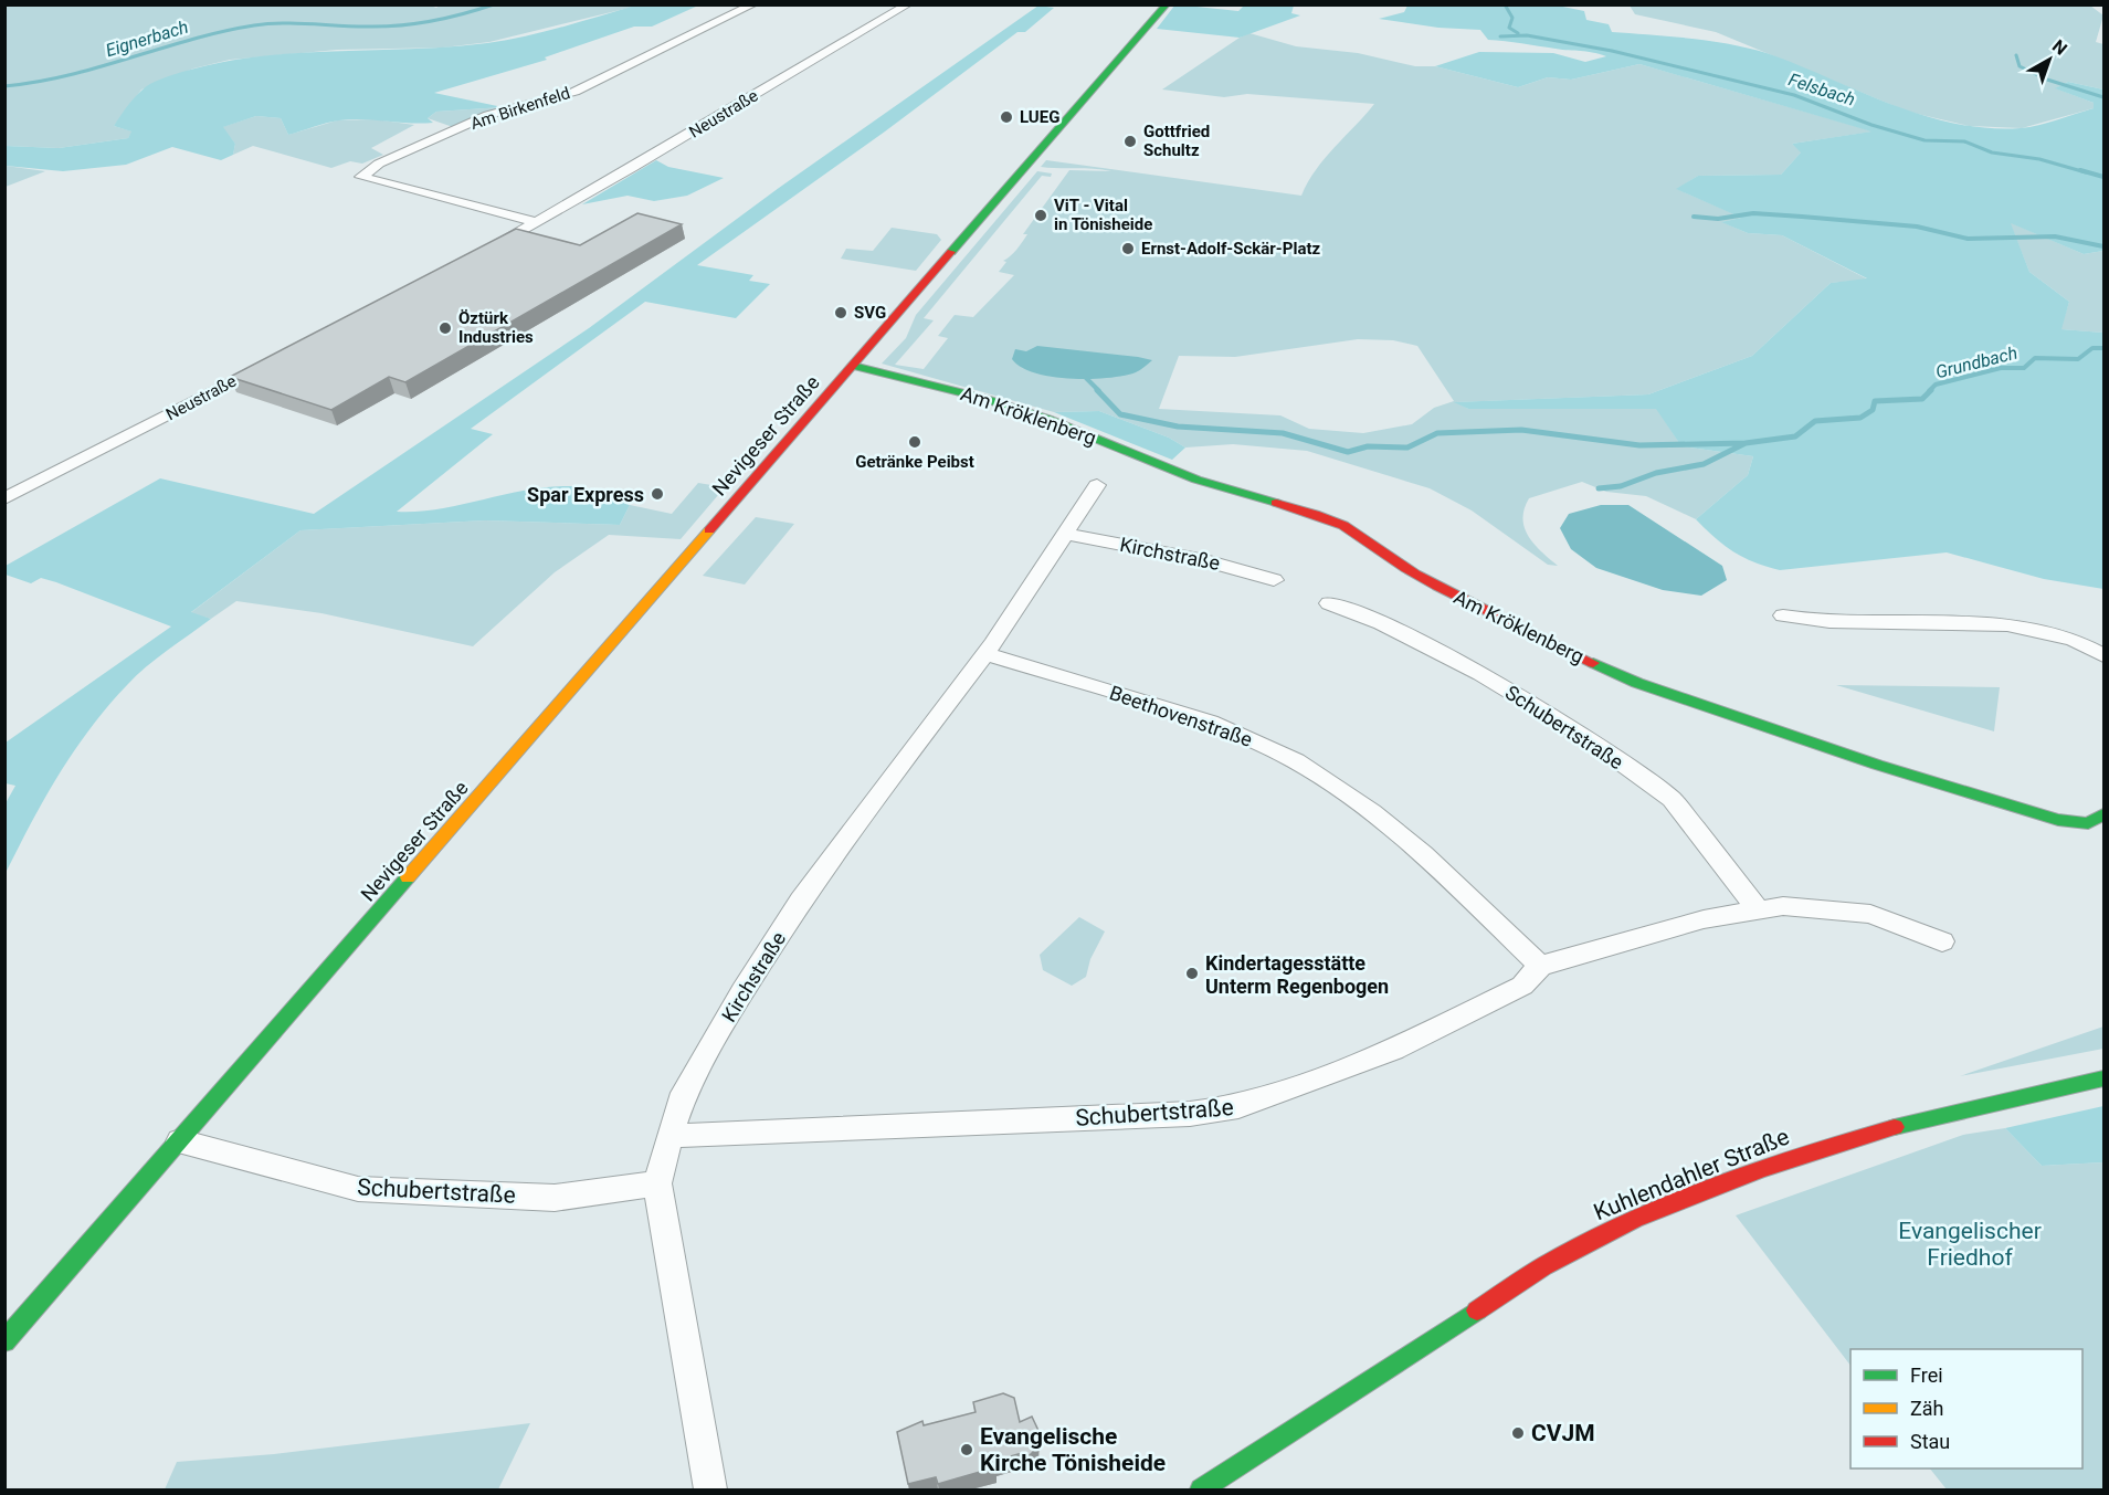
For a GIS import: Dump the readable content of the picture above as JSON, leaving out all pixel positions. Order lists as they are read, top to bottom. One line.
{"streets":{"main road":["Am Kröklenberg","Nevigeser Straße","Kuhlendahler Straße"],"street":["Am Birkenfeld","Neustraße","Kirchstraße","Beethovenstraße","Schubertstraße"]},"crossings":[["Am Birkenfeld","Neustraße"],["Am Kröklenberg","Nevigeser Straße"],["Nevigeser Straße","Schubertstraße"],["Kirchstraße","Beethovenstraße"],["Kirchstraße","Schubertstraße"],["Beethovenstraße","Schubertstraße"]],"water":["Eignerbach","Felsbach","Grundbach"],"parks":["Evangelischer Friedhof"],"places":["LUEG","Gottfried Schultz","ViT - Vital in Tönisheide","Ernst-Adolf-Sckär-Platz","SVG","Öztürk Industries","Getränke Peibst","Spar Express","Kindertagesstätte Unterm Regenbogen","CVJM","Evangelische Kirche Tönisheide"],"legend":["Frei","Zäh","Stau"],"north":"top right"}
